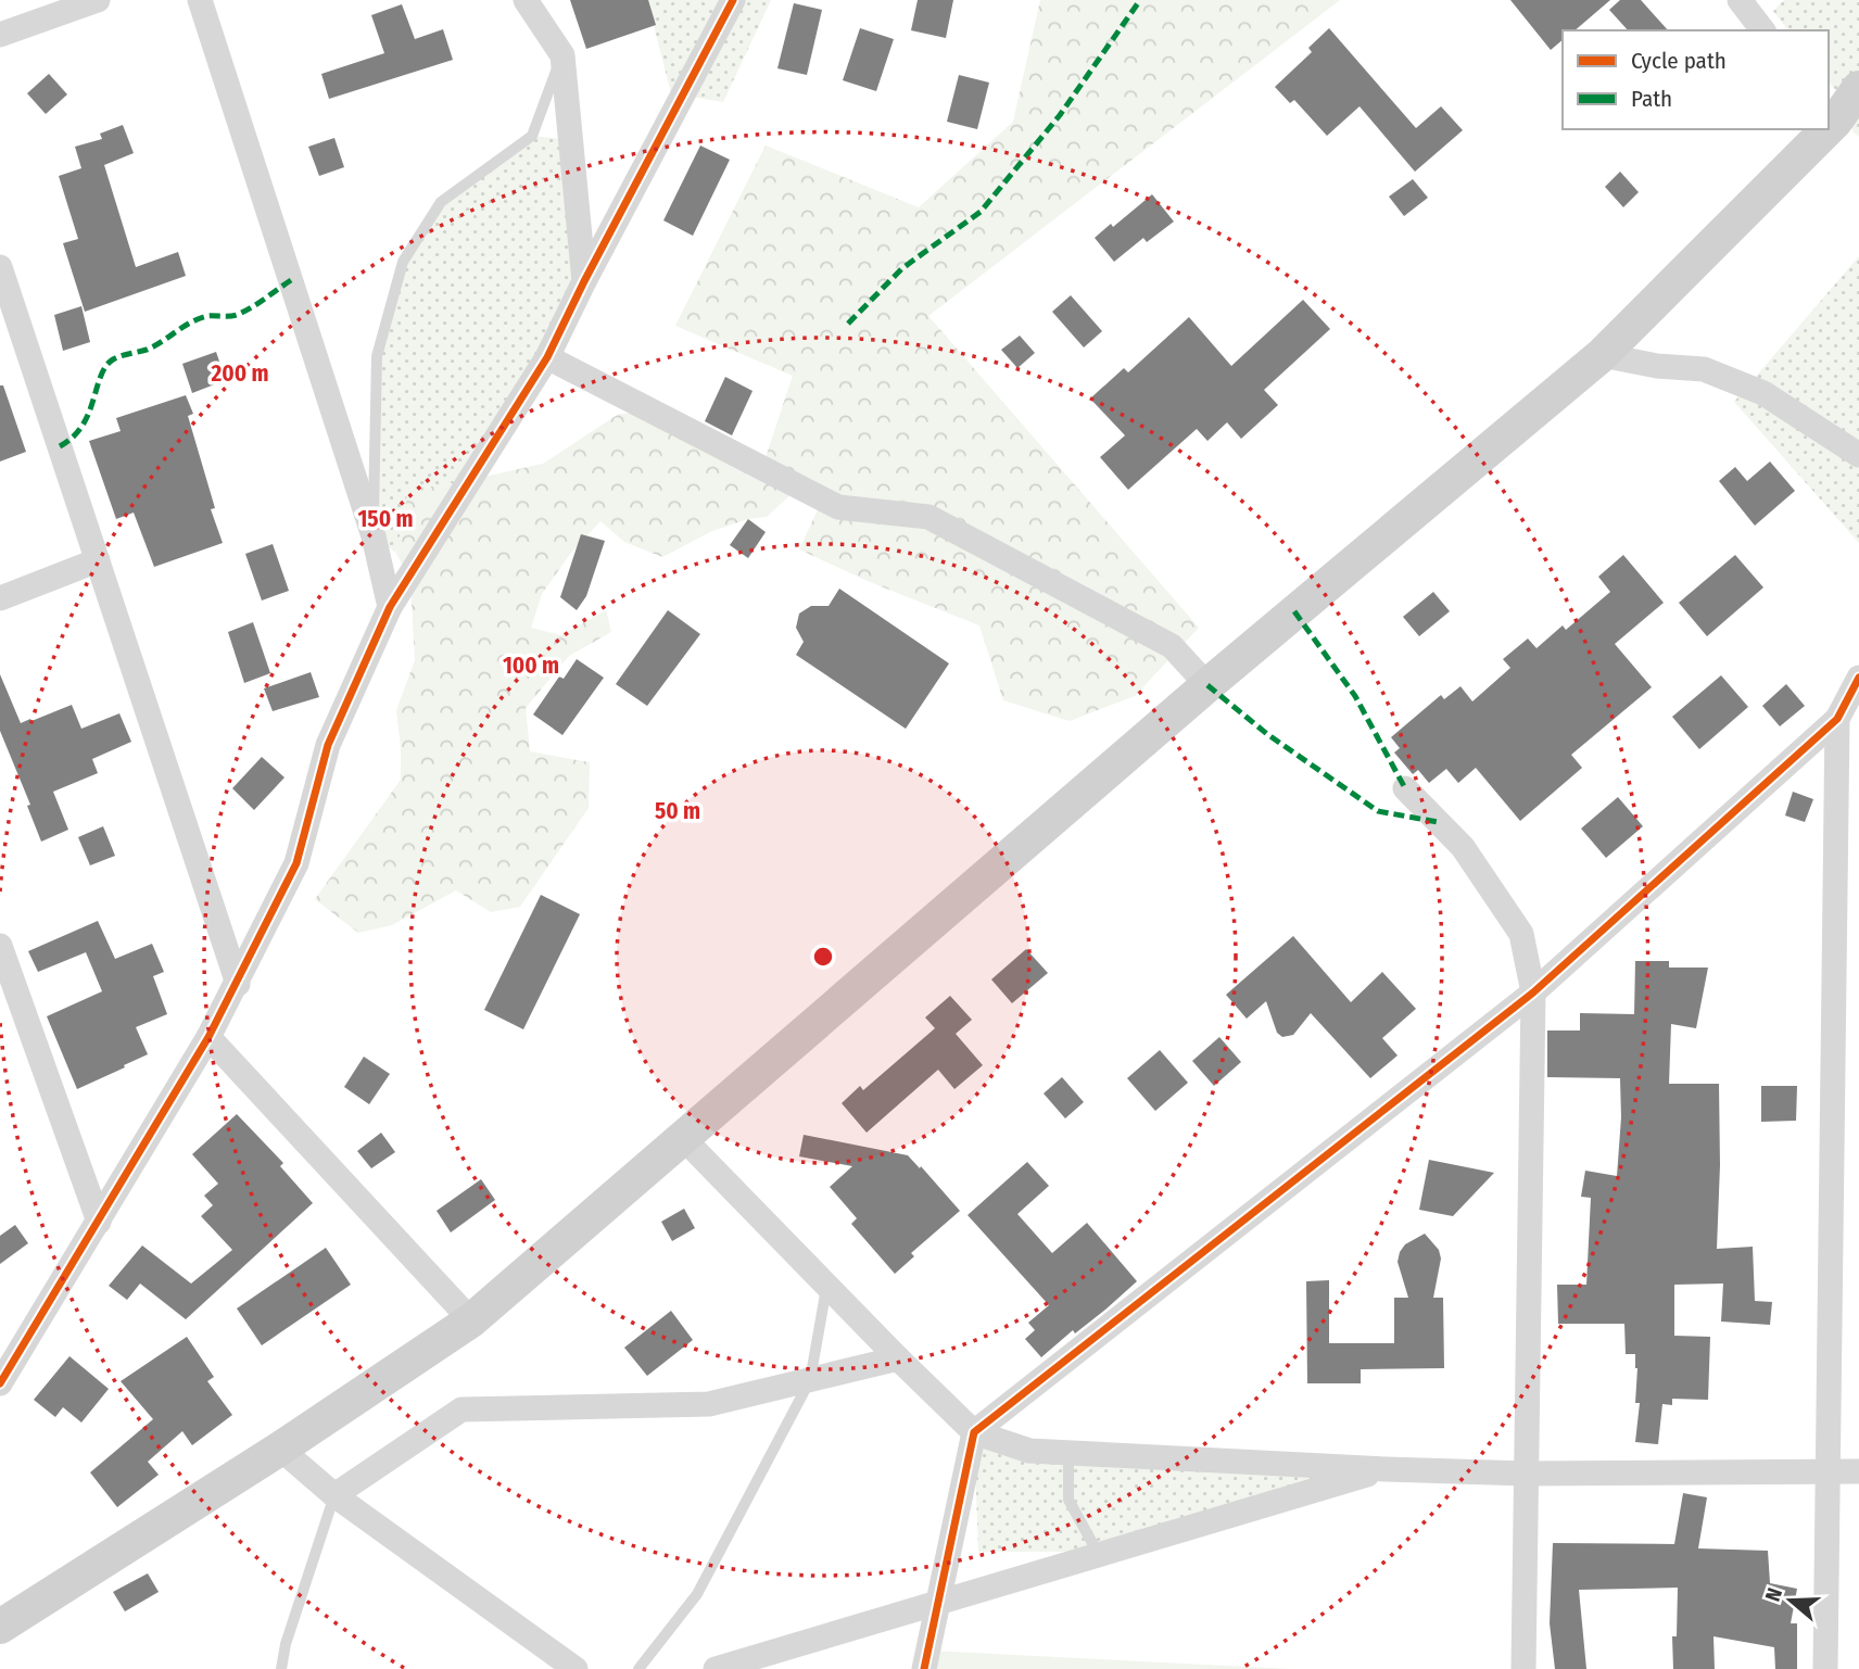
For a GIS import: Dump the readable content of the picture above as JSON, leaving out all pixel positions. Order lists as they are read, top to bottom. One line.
{"legend":["Cycle path","Path"],"north":"left","rings":["200 m","150 m","100 m","50 m"]}
